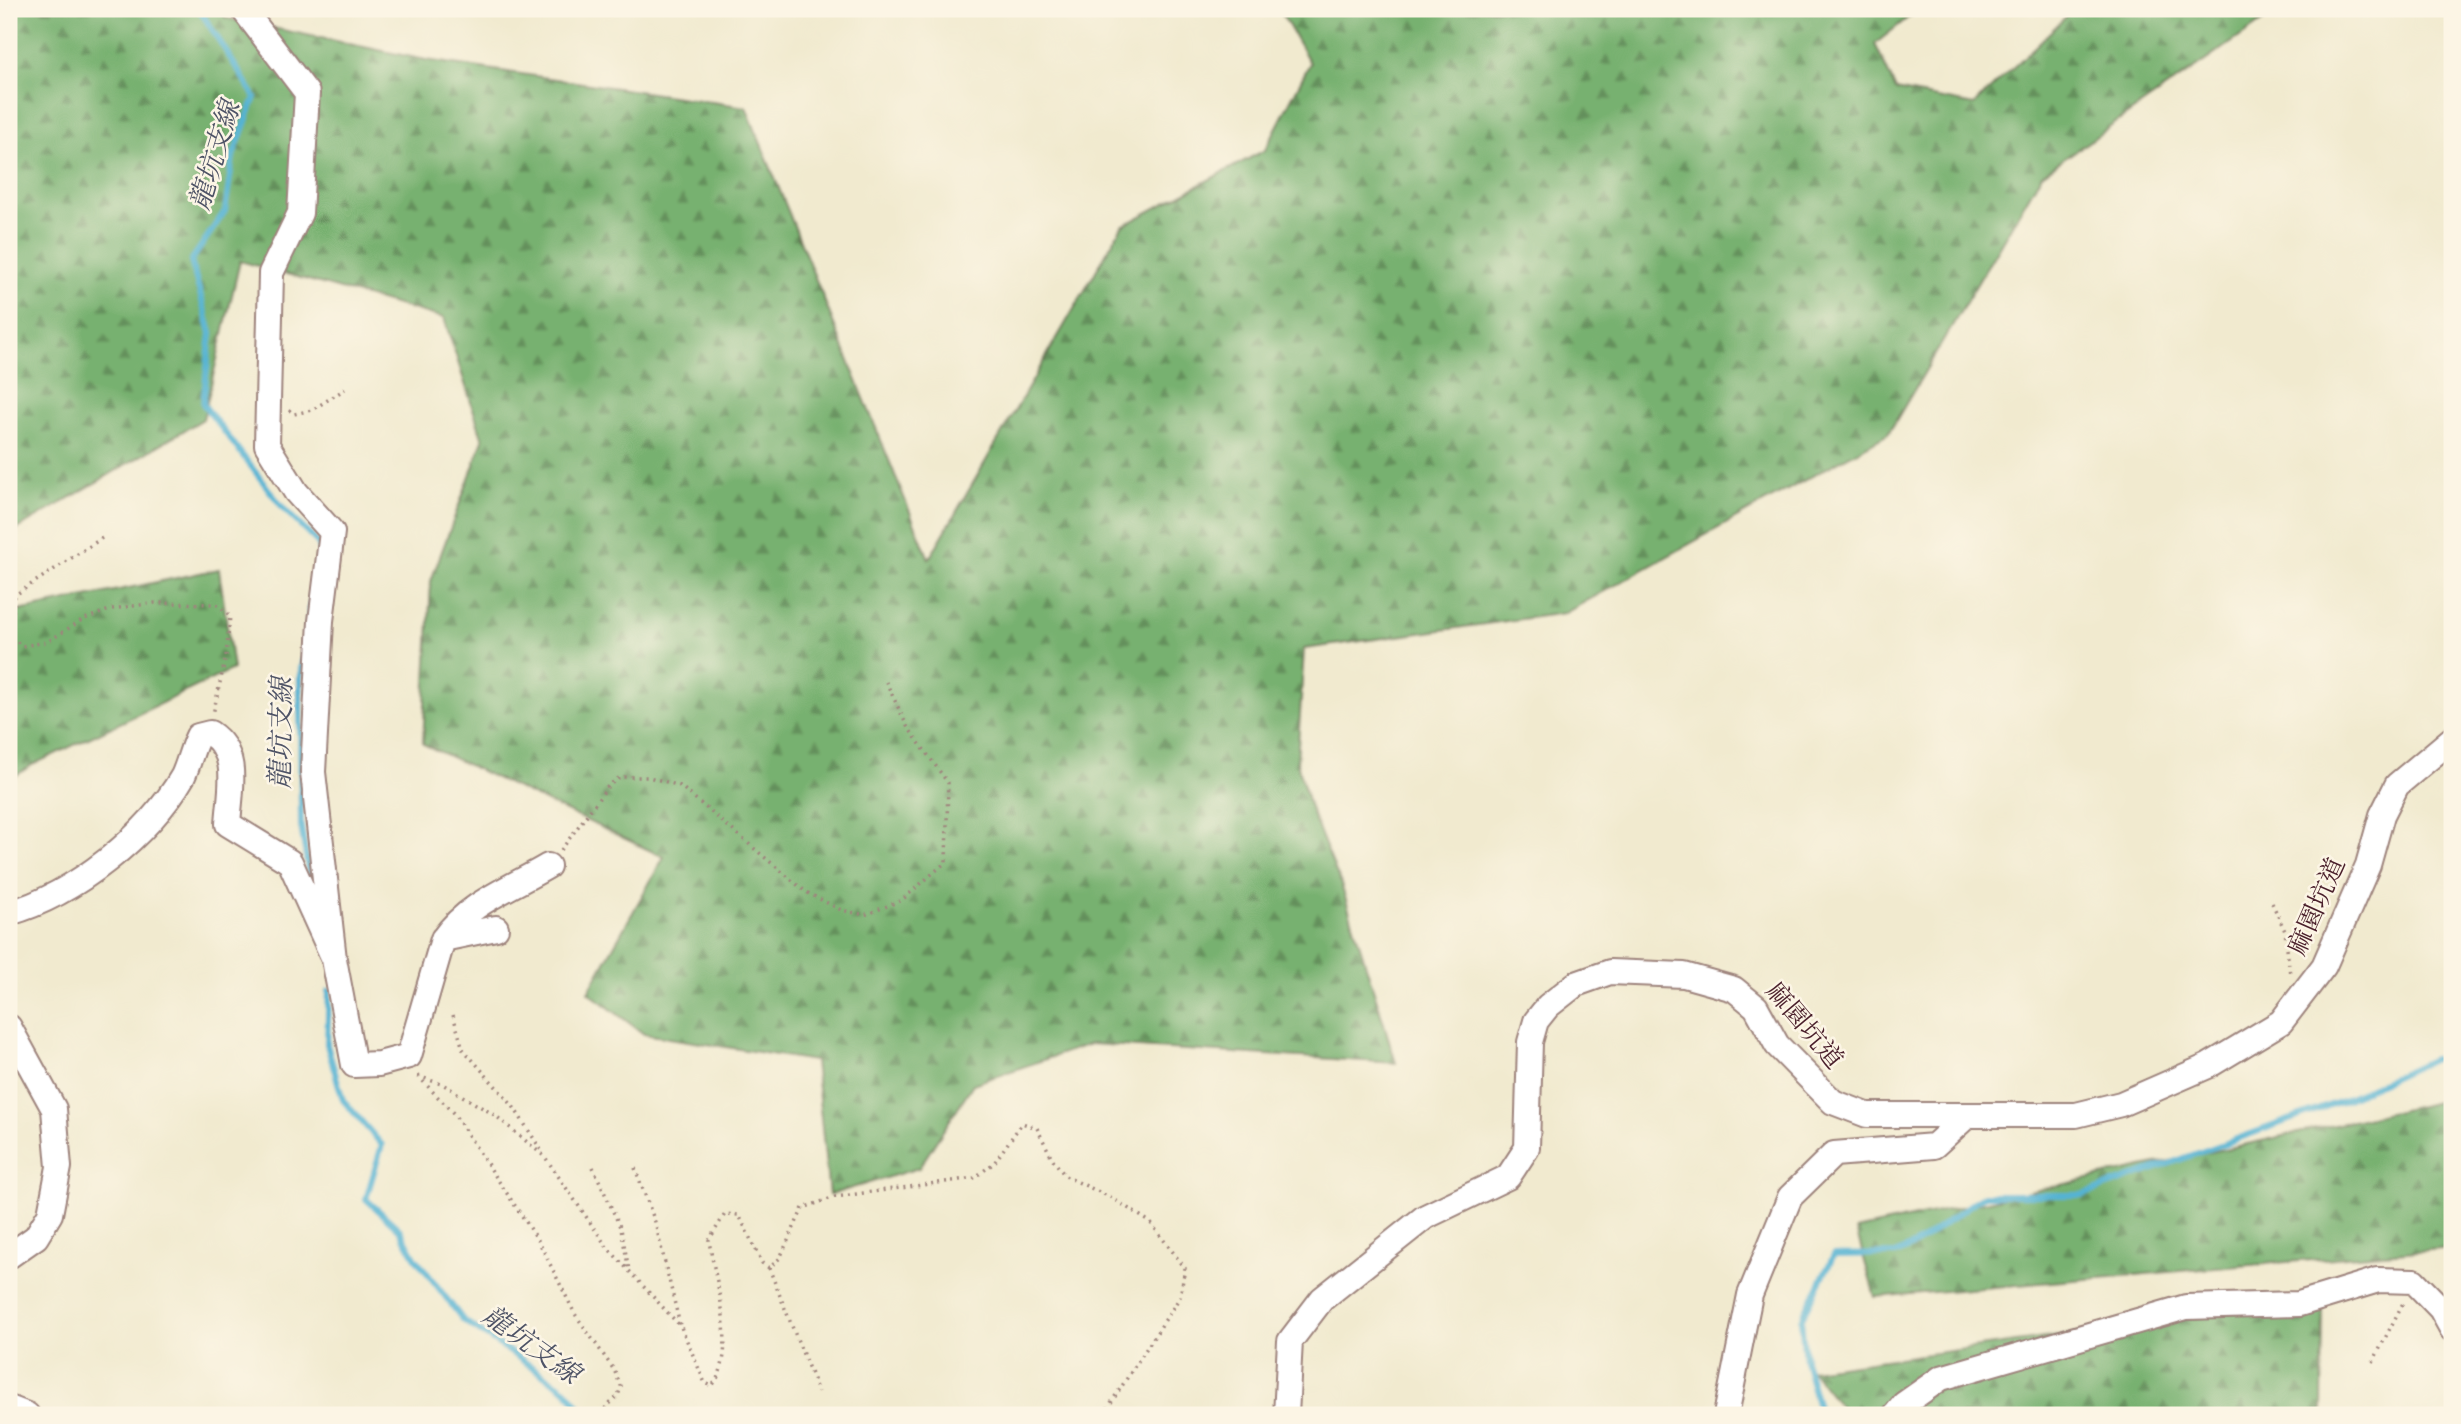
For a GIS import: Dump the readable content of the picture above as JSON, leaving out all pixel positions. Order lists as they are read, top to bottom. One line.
{"streets":{"street":["麻園坑道"]},"water":["龍坑支線"]}
